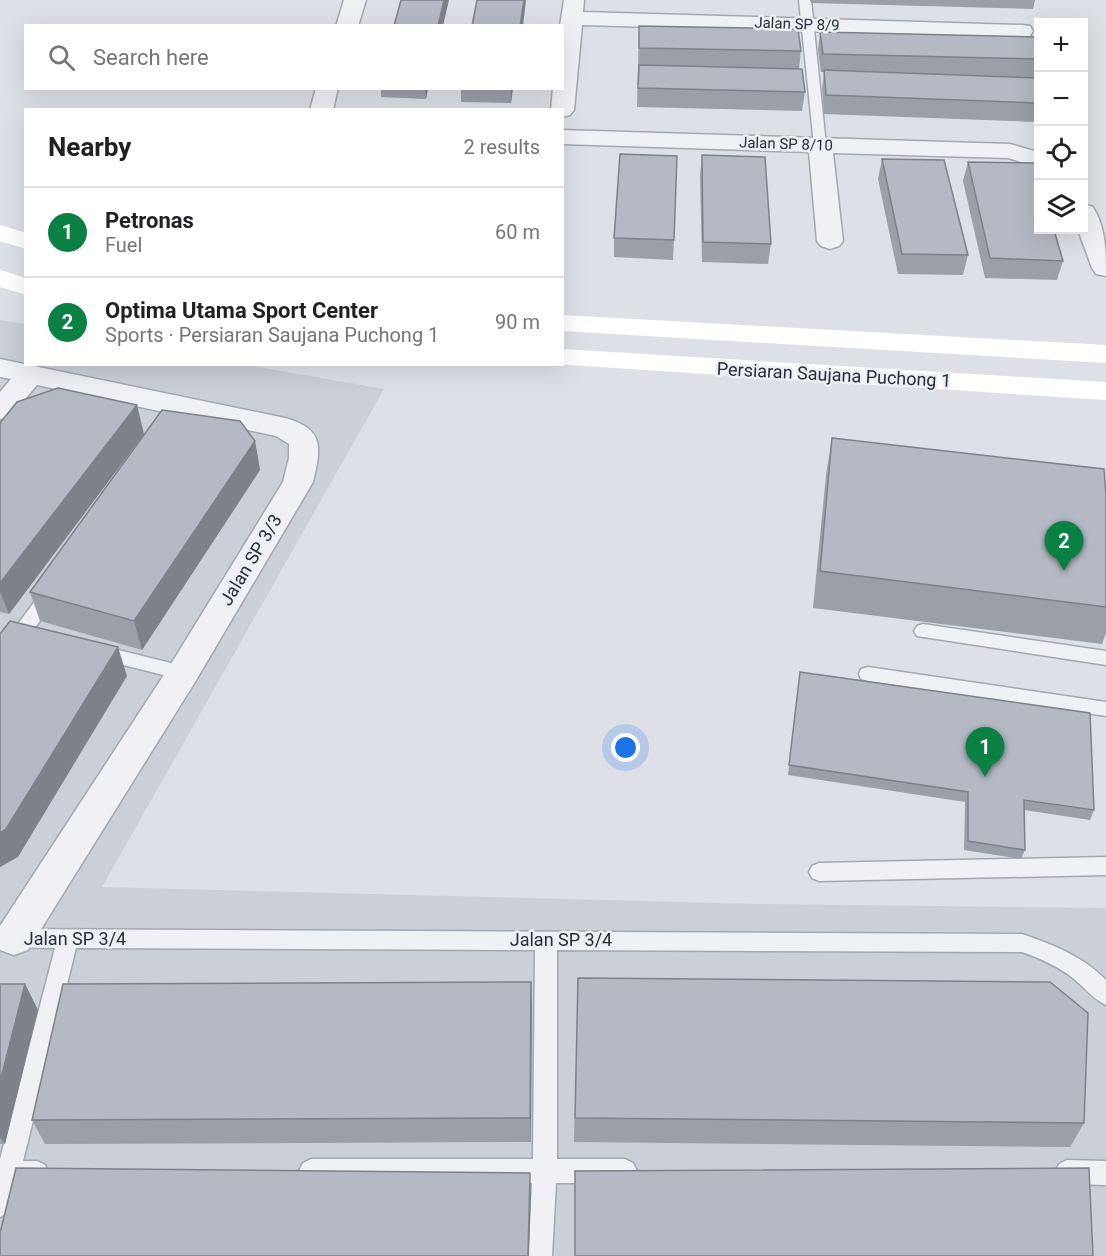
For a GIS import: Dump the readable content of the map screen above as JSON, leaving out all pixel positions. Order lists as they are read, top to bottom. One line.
{"streets":{"street":["Jalan SP 8/9","Jalan SP 8/10","Persiaran Saujana Puchong 1","Jalan SP 3/3"],"lane":["Jalan SP 3/4"]},"crossings":[["Jalan SP 3/3","Jalan SP 3/4"]],"page":{"map_buttons":["+","−"],"search":"Search here","heading":["Nearby","2 results"],"list":[{"mark":"1","name":"Petronas","note":"Fuel","value":"60 m"},{"mark":"2","name":"Optima Utama Sport Center","note":"Sports · Persiaran Saujana Puchong 1","value":"90 m"}],"pins":["2","1"]}}
